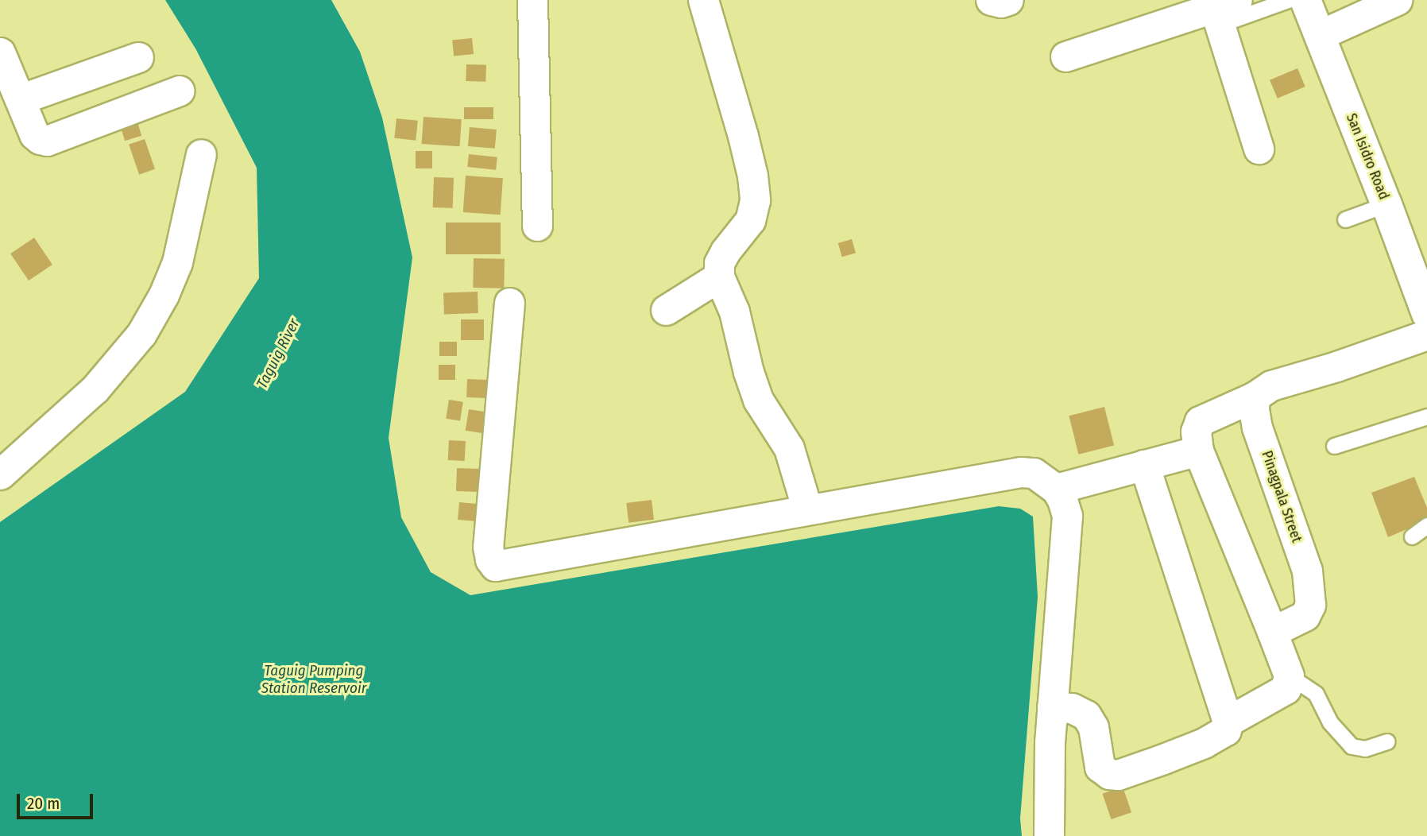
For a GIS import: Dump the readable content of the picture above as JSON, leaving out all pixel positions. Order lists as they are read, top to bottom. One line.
{"streets":{"street":["San Isidro Road","Pinagpala Street"]},"water":["Taguig River","Taguig Pumping Station Reservoir"],"scale_bar":"20 m"}
